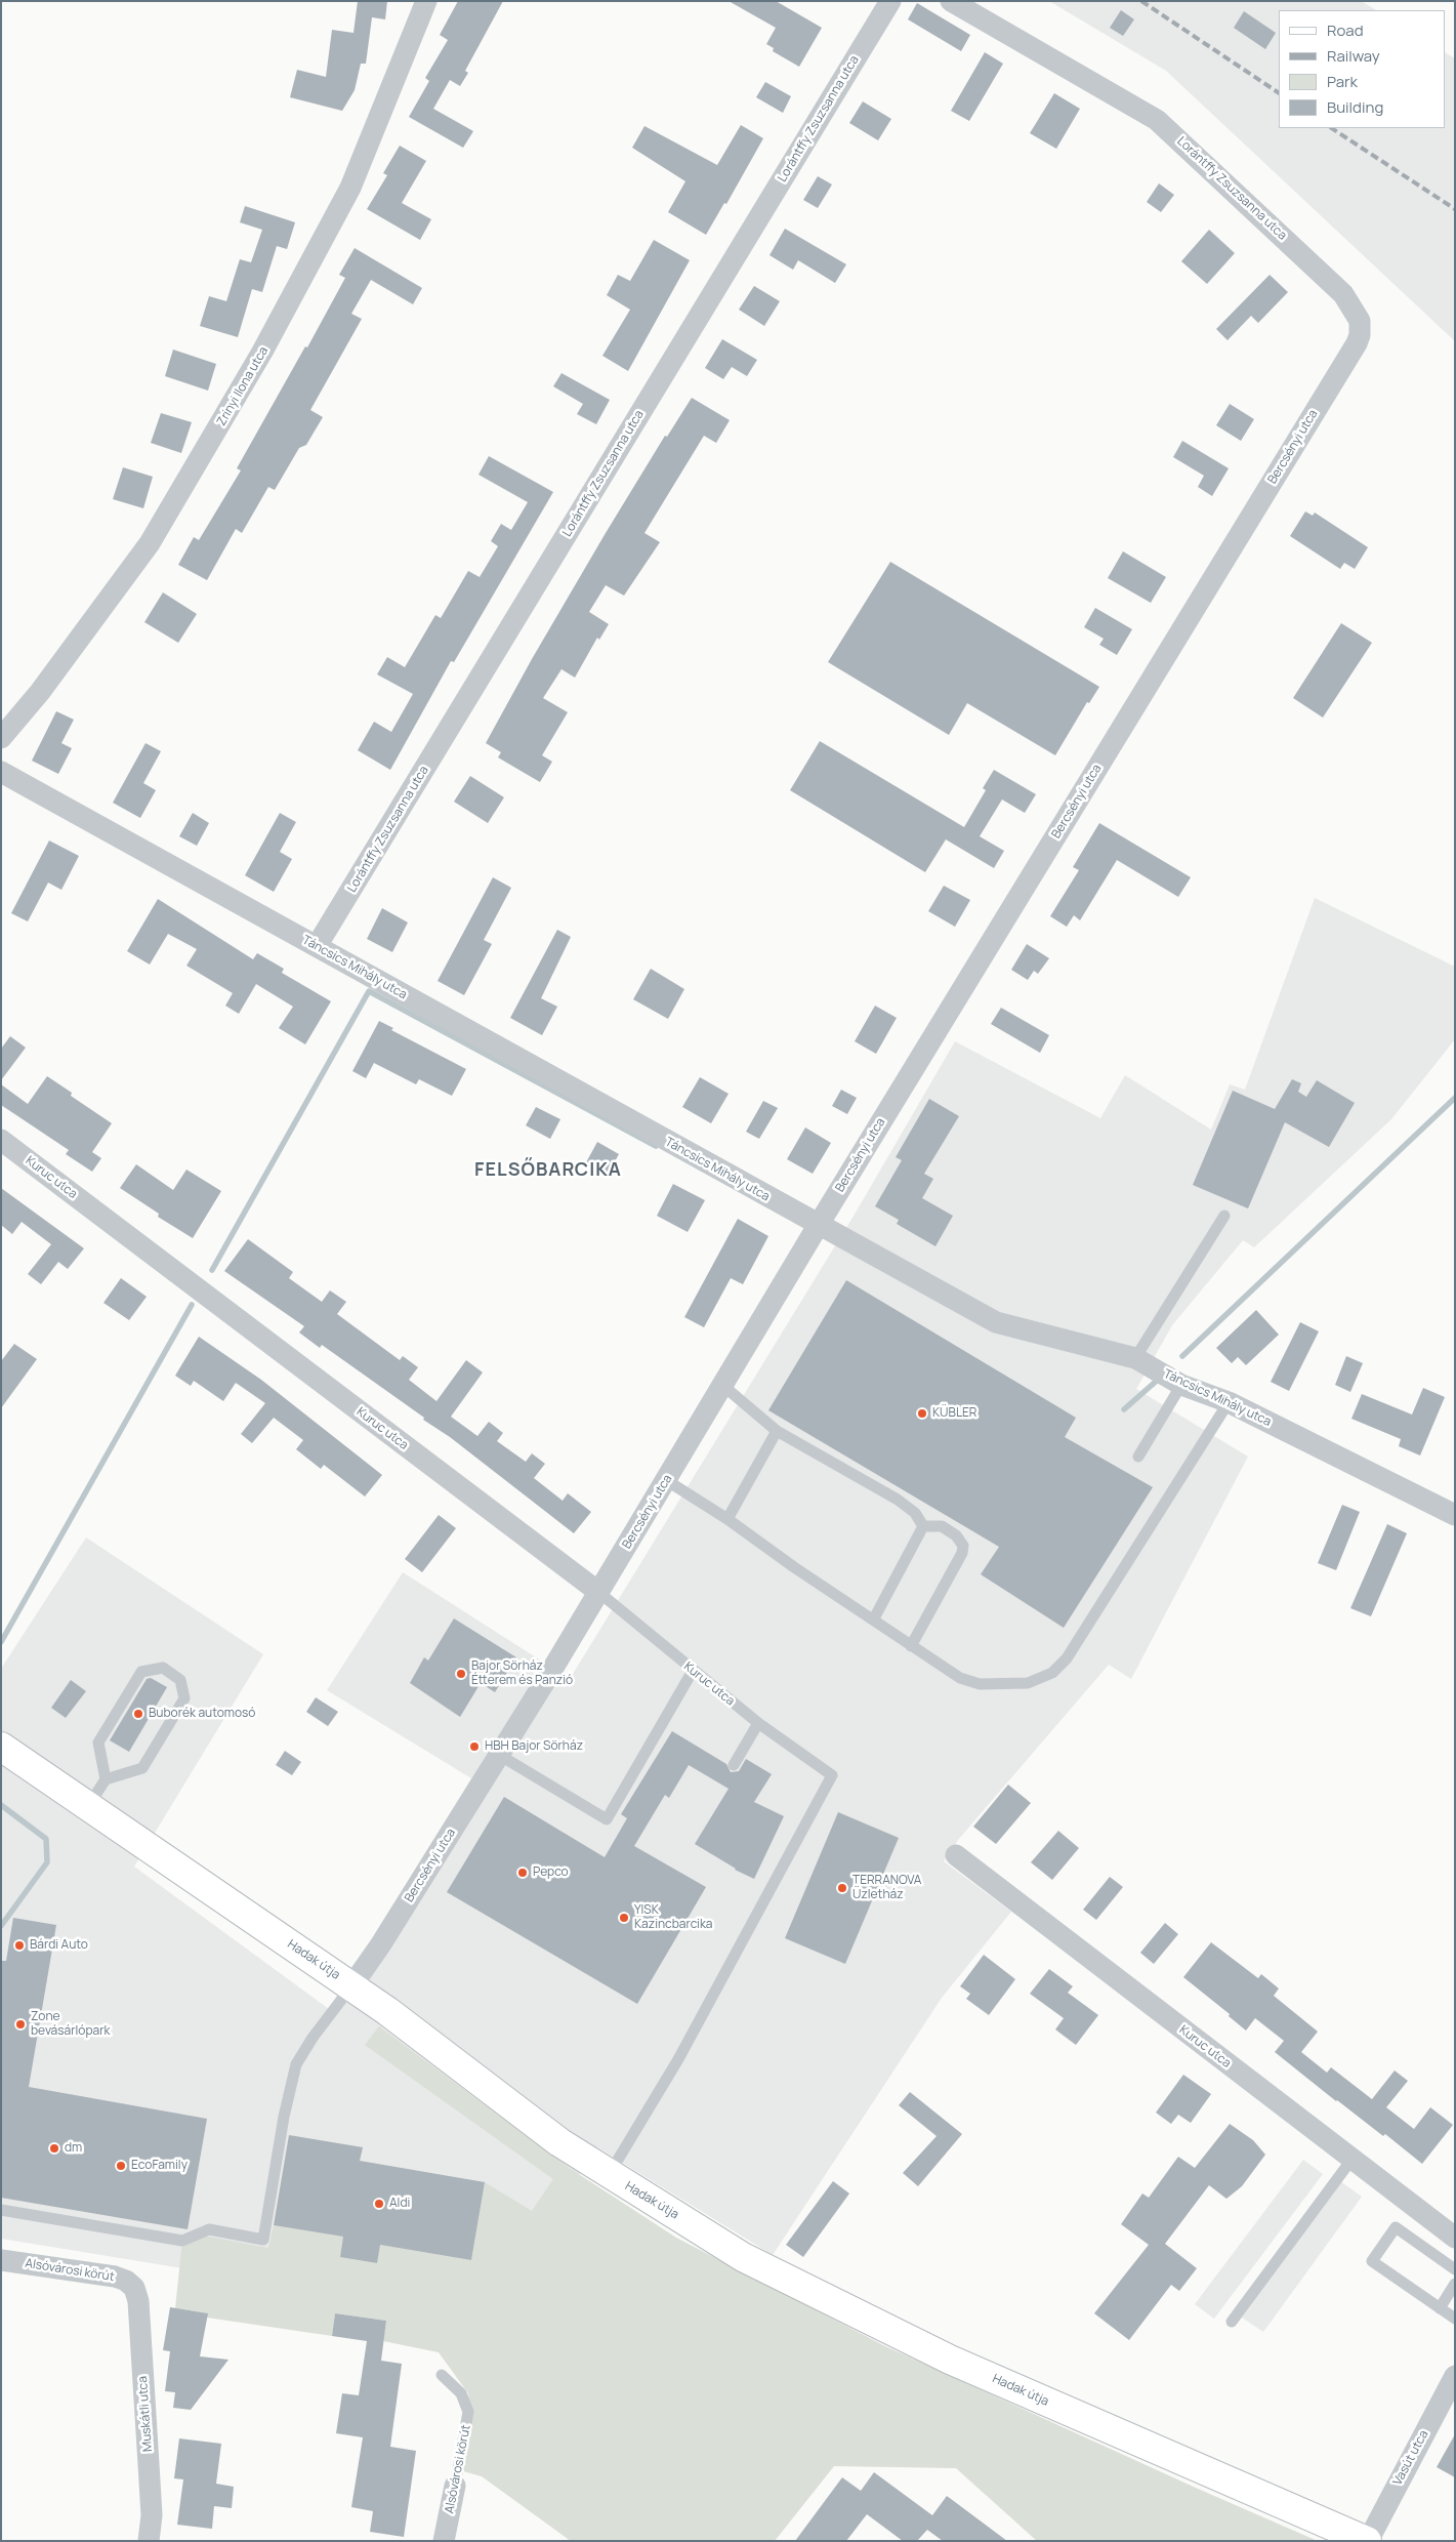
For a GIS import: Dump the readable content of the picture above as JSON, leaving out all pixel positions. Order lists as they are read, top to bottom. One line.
{"streets":{"main road":["Hadak útja"],"street":["Lorántffy Zsuzsanna utca","Zrínyi Ilona utca","Bercsényi utca","Táncsics Mihály utca","Kuruc utca","Alsóvárosi körút","Muskátli utca","Vasút utca"]},"crossings":[["Lorántffy Zsuzsanna utca","Bercsényi utca"],["Lorántffy Zsuzsanna utca","Táncsics Mihály utca"],["Bercsényi utca","Táncsics Mihály utca"],["Bercsényi utca","Kuruc utca"],["Bercsényi utca","Hadak útja"],["Kuruc utca","Hadak útja"],["Hadak útja","Vasút utca"],["Alsóvárosi körút","Muskátli utca"]],"districts":["FELSŐBARCIKA"],"places":["KÜBLER","Bajor Sörház Étterem és Panzió","Buborék automosó","HBH Bajor Sörház","Pepco","TERRANOVA Üzletház","YISK Kazincbarcika","Bárdi Auto","Zone bevásárlópark","dm","EcoFamily","Aldi"],"legend":["Road","Railway","Park","Building"]}
